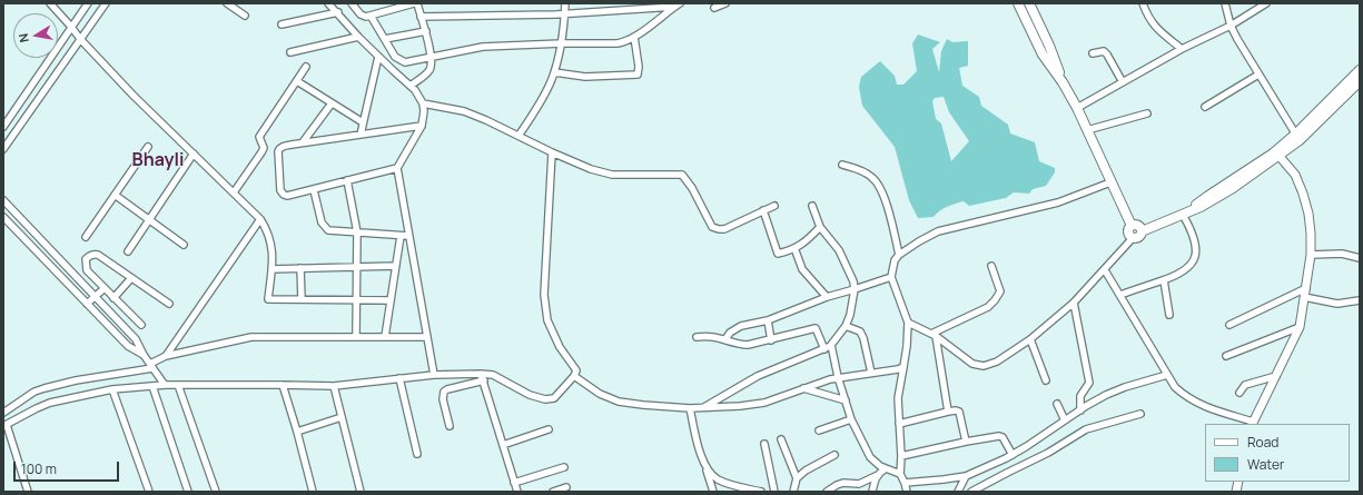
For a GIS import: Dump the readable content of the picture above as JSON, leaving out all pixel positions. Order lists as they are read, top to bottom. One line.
{"districts":["Bhayli"],"legend":["Road","Water"],"scale_bar":"100 m","north":"left"}
